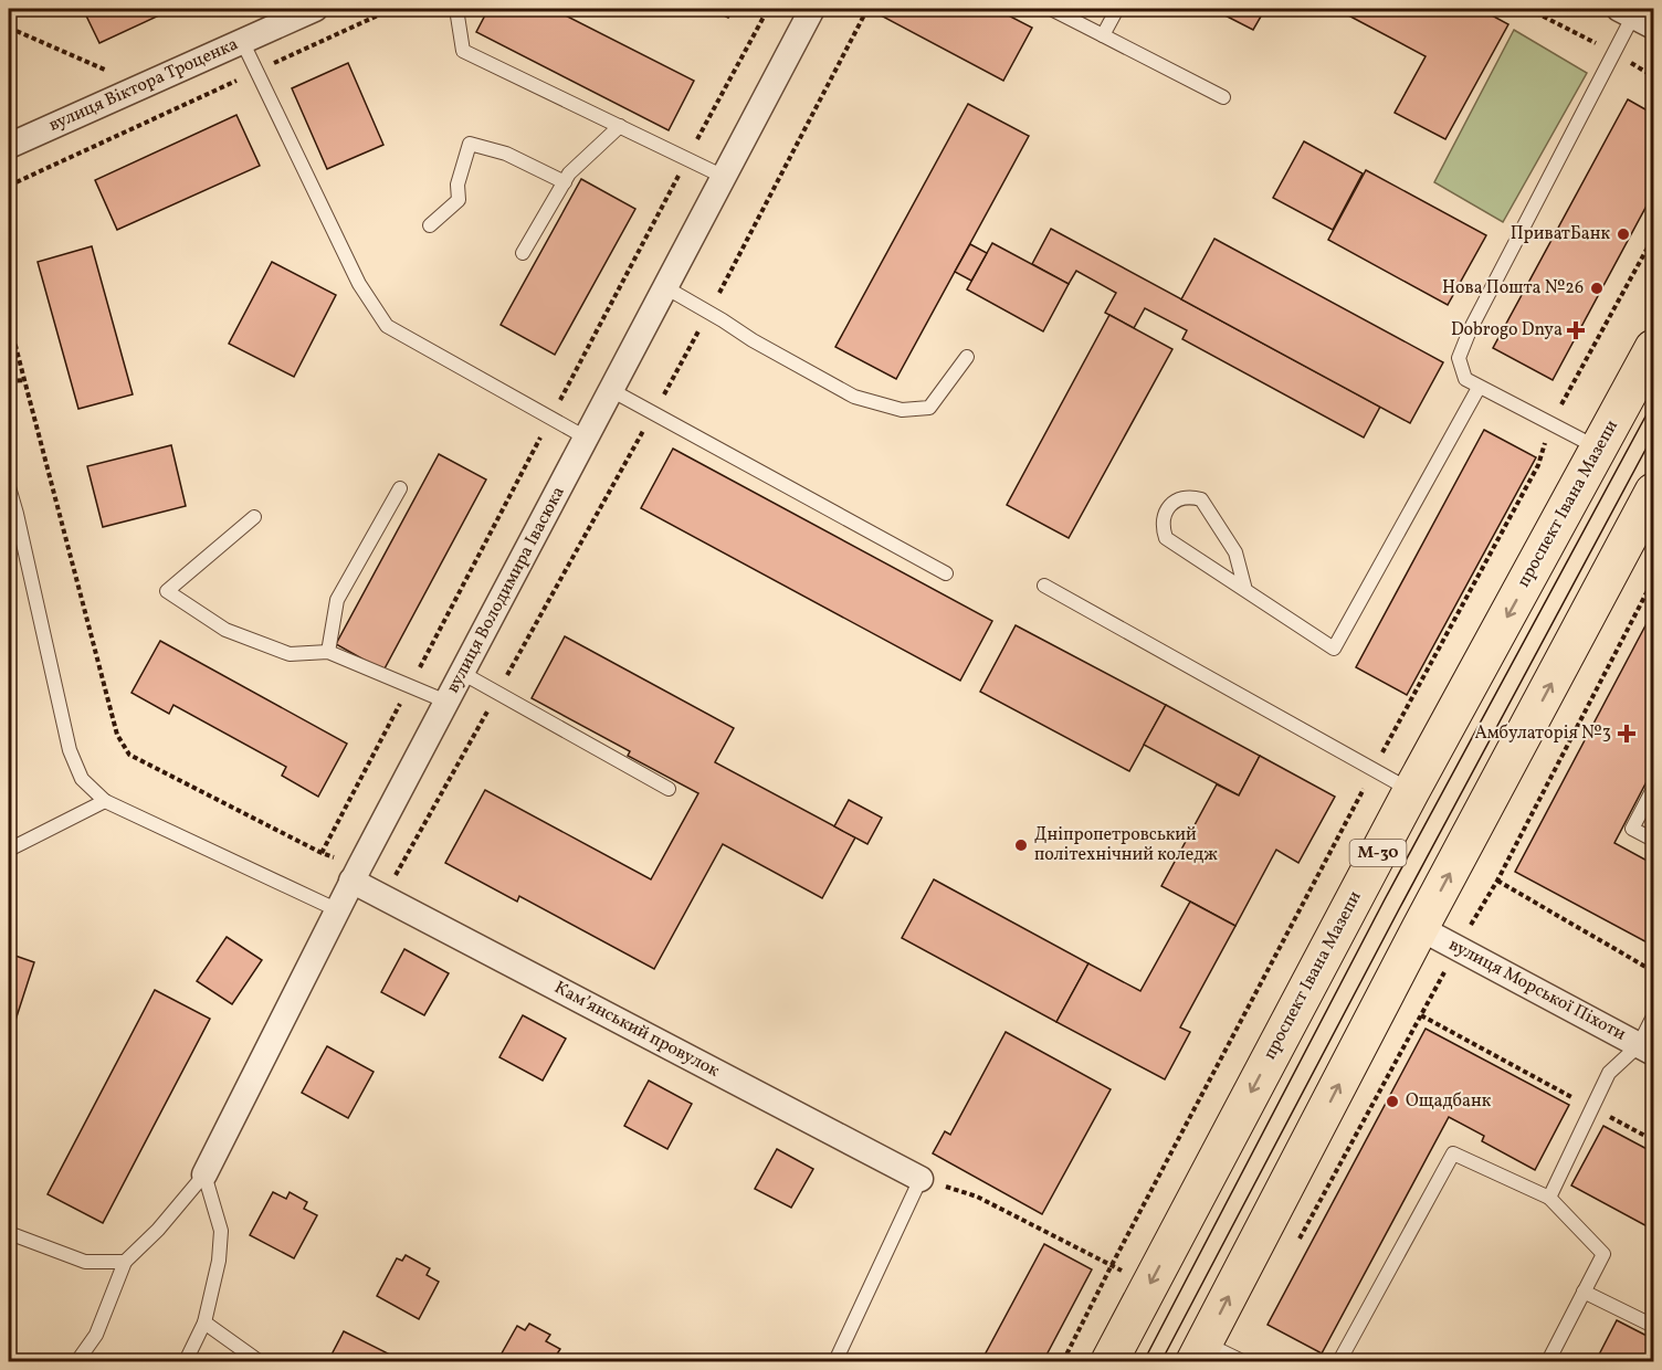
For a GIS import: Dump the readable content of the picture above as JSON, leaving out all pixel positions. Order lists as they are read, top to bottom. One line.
{"streets":{"highway":["проспект Івана Мазепи","М-30"],"street":["вулиця Віктора Троценка","вулиця Володимира Івасюка","вулиця Морської Піхоти","Камʼянський провулок"]},"crossings":[["вулиця Володимира Івасюка","Камʼянський провулок"]],"places":{"other":["ПриватБанк","Нова Пошта №26","Дніпропетровський політехнічний коледж","Ощадбанк"],"health":["Dobrogo Dnya","Амбулаторія №3"]}}
